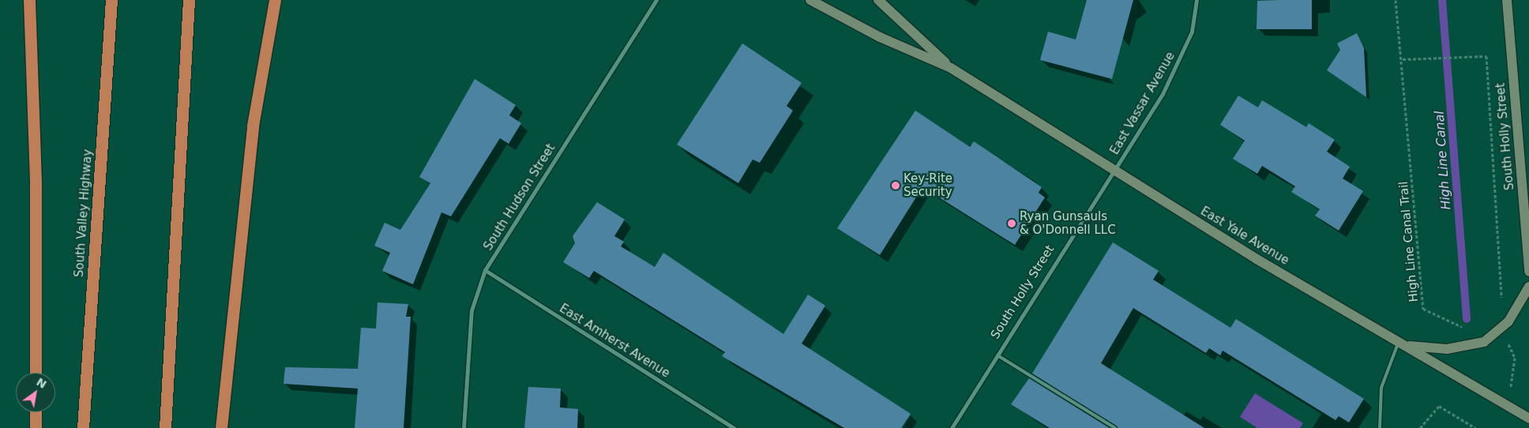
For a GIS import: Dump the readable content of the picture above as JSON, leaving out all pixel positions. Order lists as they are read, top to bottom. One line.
{"streets":{"highway":["South Valley Highway"],"main road":["South Holly Street","East Yale Avenue"],"street":["East Vassar Avenue","South Hudson Street","East Amherst Avenue"],"path":["High Line Canal Trail"]},"crossings":[["East Vassar Avenue","South Holly Street"],["East Vassar Avenue","East Yale Avenue"],["South Holly Street","East Yale Avenue"],["South Hudson Street","East Amherst Avenue"]],"water":["High Line Canal"],"places":["Key-Rite Security","Ryan Gunsauls & O'Donnell LLC"],"north":"top right"}
